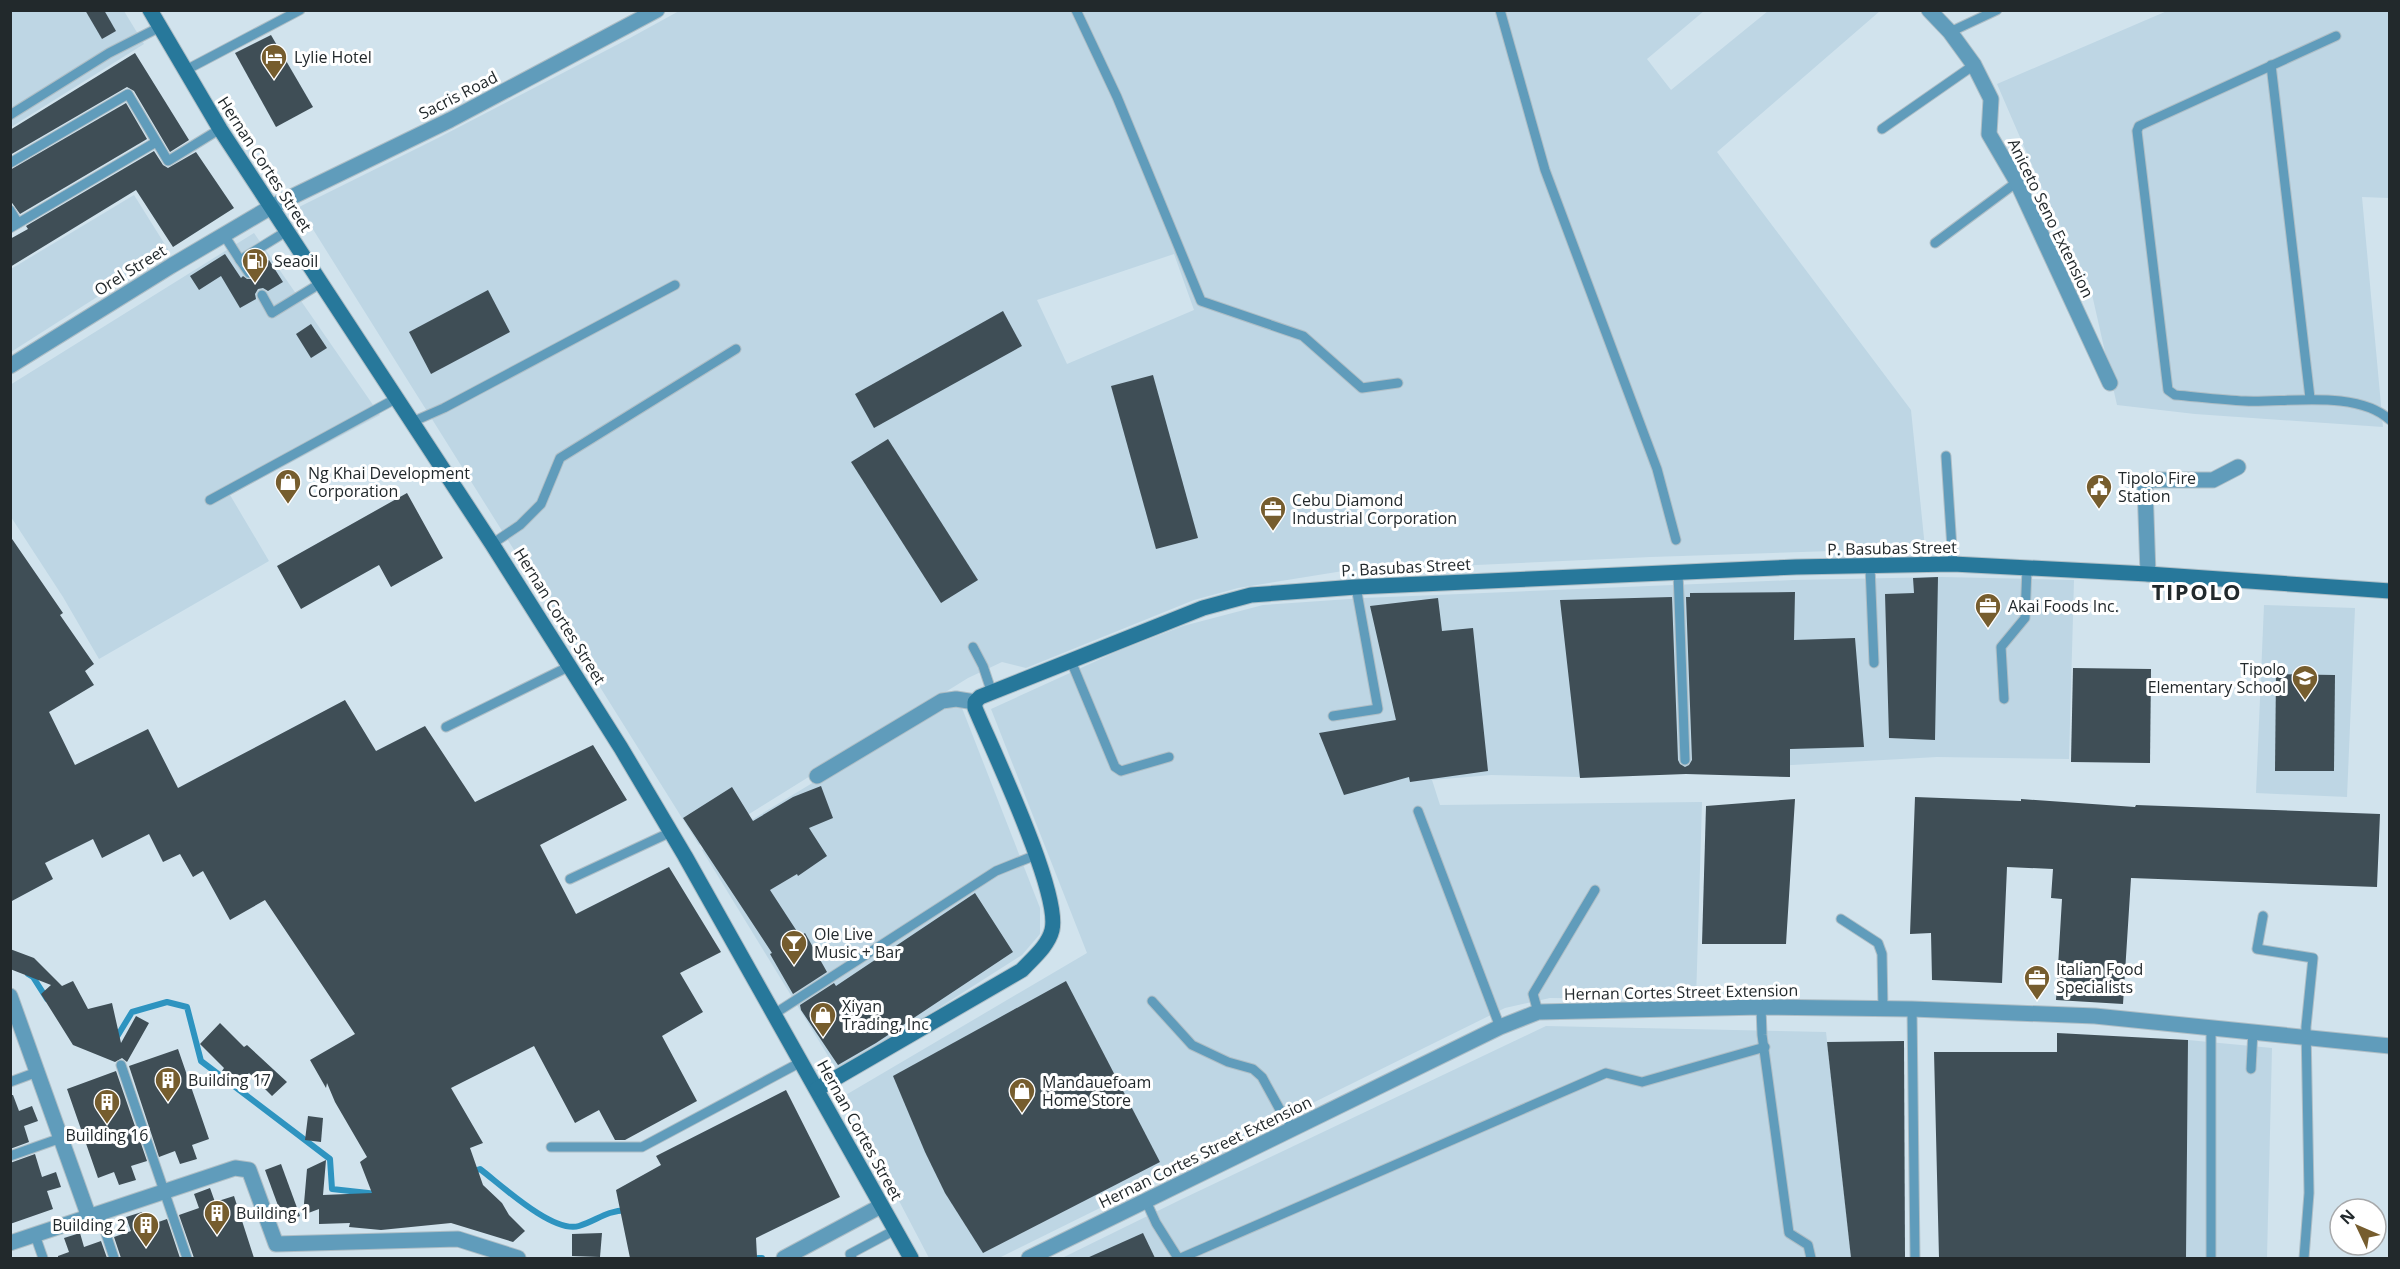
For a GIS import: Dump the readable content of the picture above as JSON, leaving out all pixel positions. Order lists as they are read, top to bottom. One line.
{"streets":{"street":["Sacris Road","Hernan Cortes Street","Aniceto Seno Extension","Orel Street","P. Basubas Street","Hernan Cortes Street Extension"]},"crossings":[["Sacris Road","Hernan Cortes Street"],["Sacris Road","Orel Street"],["Hernan Cortes Street","Orel Street"]],"districts":["TIPOLO"],"places":{"hotel":["Lylie Hotel"],"fuel station":["Seaoil"],"shop":["Ng Khai Development Corporation","Xiyan Trading, Inc","Mandauefoam Home Store"],"public building":["Tipolo Fire Station"],"office":["Cebu Diamond Industrial Corporation","Akai Foods Inc.","Italian Food Specialists"],"school or university":["Tipolo Elementary School"],"bar":["Ole Live Music + Bar"],"building":["Building 17","Building 16","Building 1","Building 2"]},"north":"top left"}
